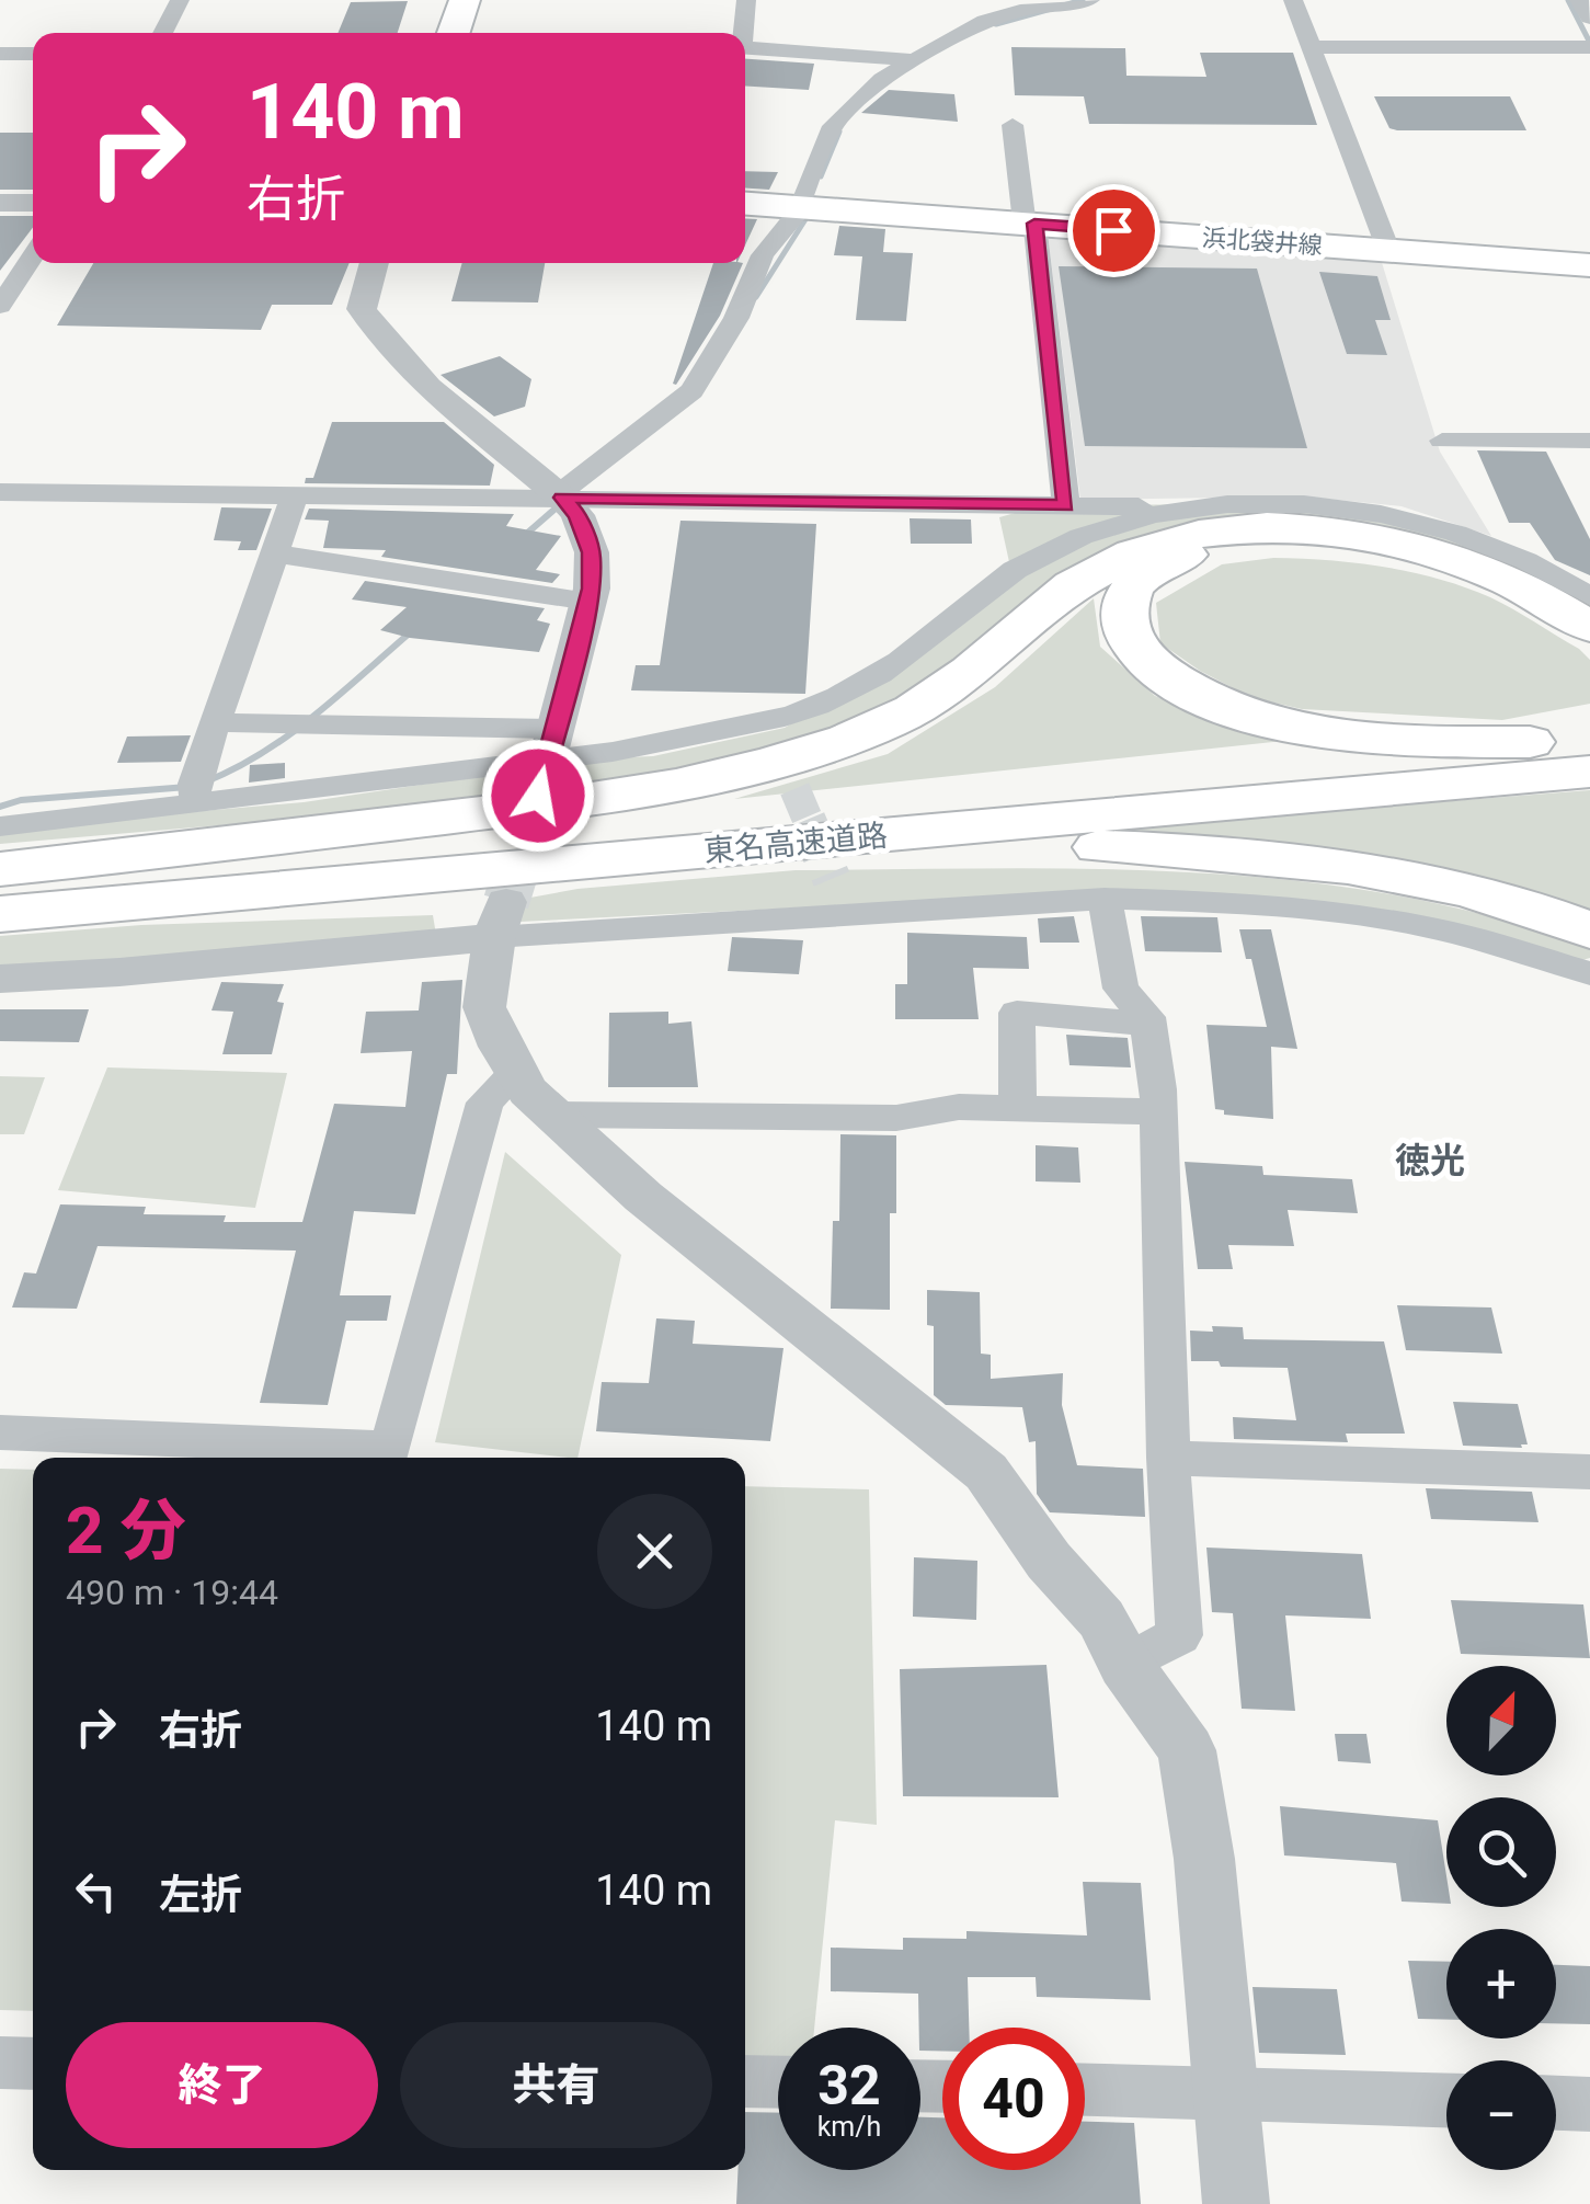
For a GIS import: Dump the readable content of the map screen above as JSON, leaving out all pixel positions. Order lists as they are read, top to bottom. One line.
{"streets":{"main road":["浜北袋井線","東名高速道路"]},"districts":["徳光"],"north":"top right","page":{"turn":["140 m","右折"],"heading":["2 分","490 m · 19:44"],"list":[{"name":"右折","value":"140 m"},{"name":"左折","value":"140 m"}],"map_buttons":["+","−"],"buttons":["終了","共有"],"speed":"32 km/h","limit":"40"}}
